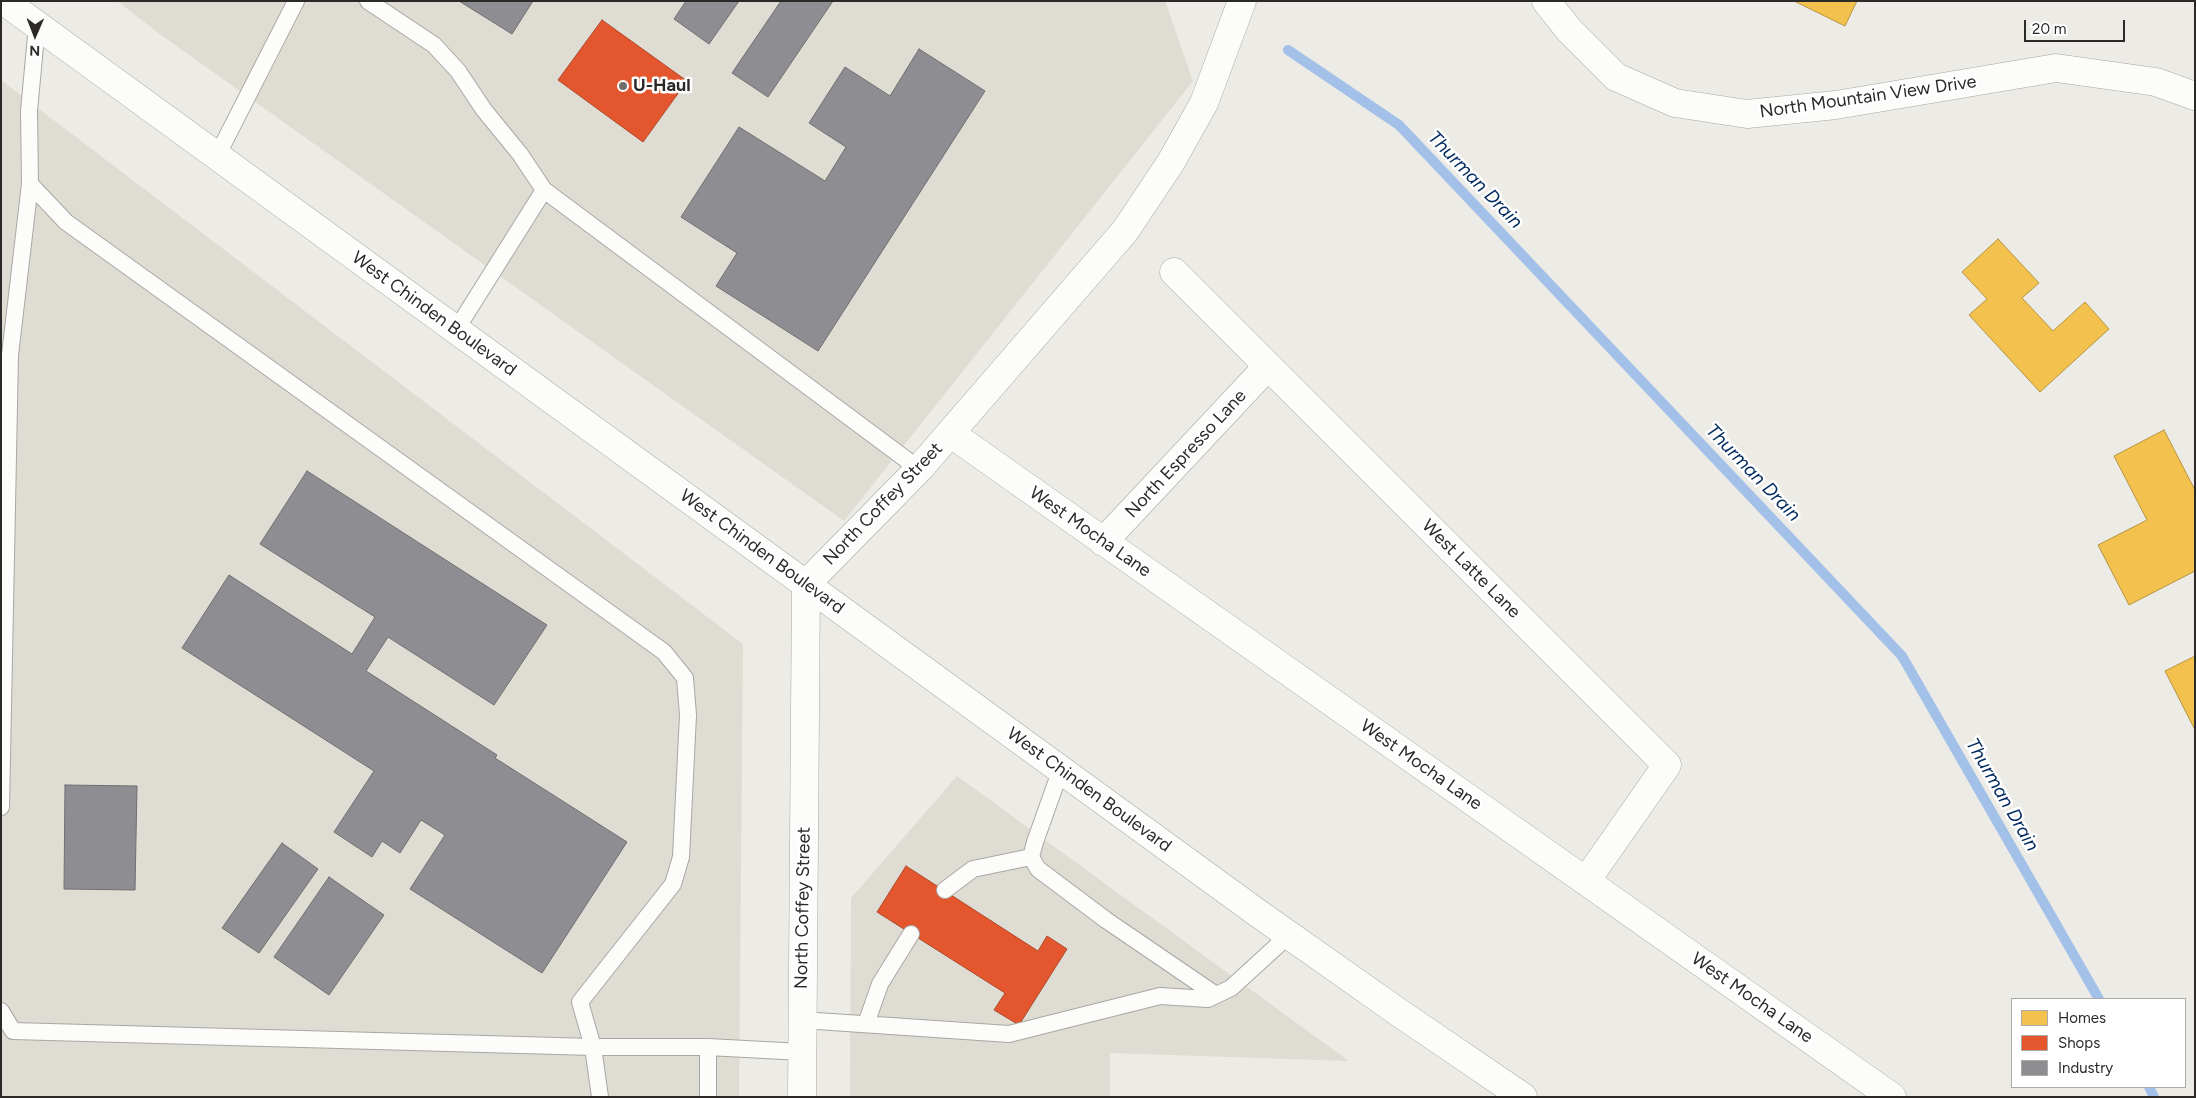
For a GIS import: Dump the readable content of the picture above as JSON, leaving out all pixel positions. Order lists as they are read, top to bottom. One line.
{"streets":{"street":["North Mountain View Drive","West Chinden Boulevard","North Espresso Lane","North Coffey Street","West Mocha Lane","West Latte Lane"]},"crossings":[["West Chinden Boulevard","North Coffey Street"],["North Espresso Lane","West Mocha Lane"],["North Espresso Lane","West Latte Lane"],["North Coffey Street","West Mocha Lane"],["West Mocha Lane","West Latte Lane"]],"water":["Thurman Drain"],"places":["U-Haul"],"legend":["Homes","Shops","Industry"],"scale_bar":"20 m","north":"bottom"}
